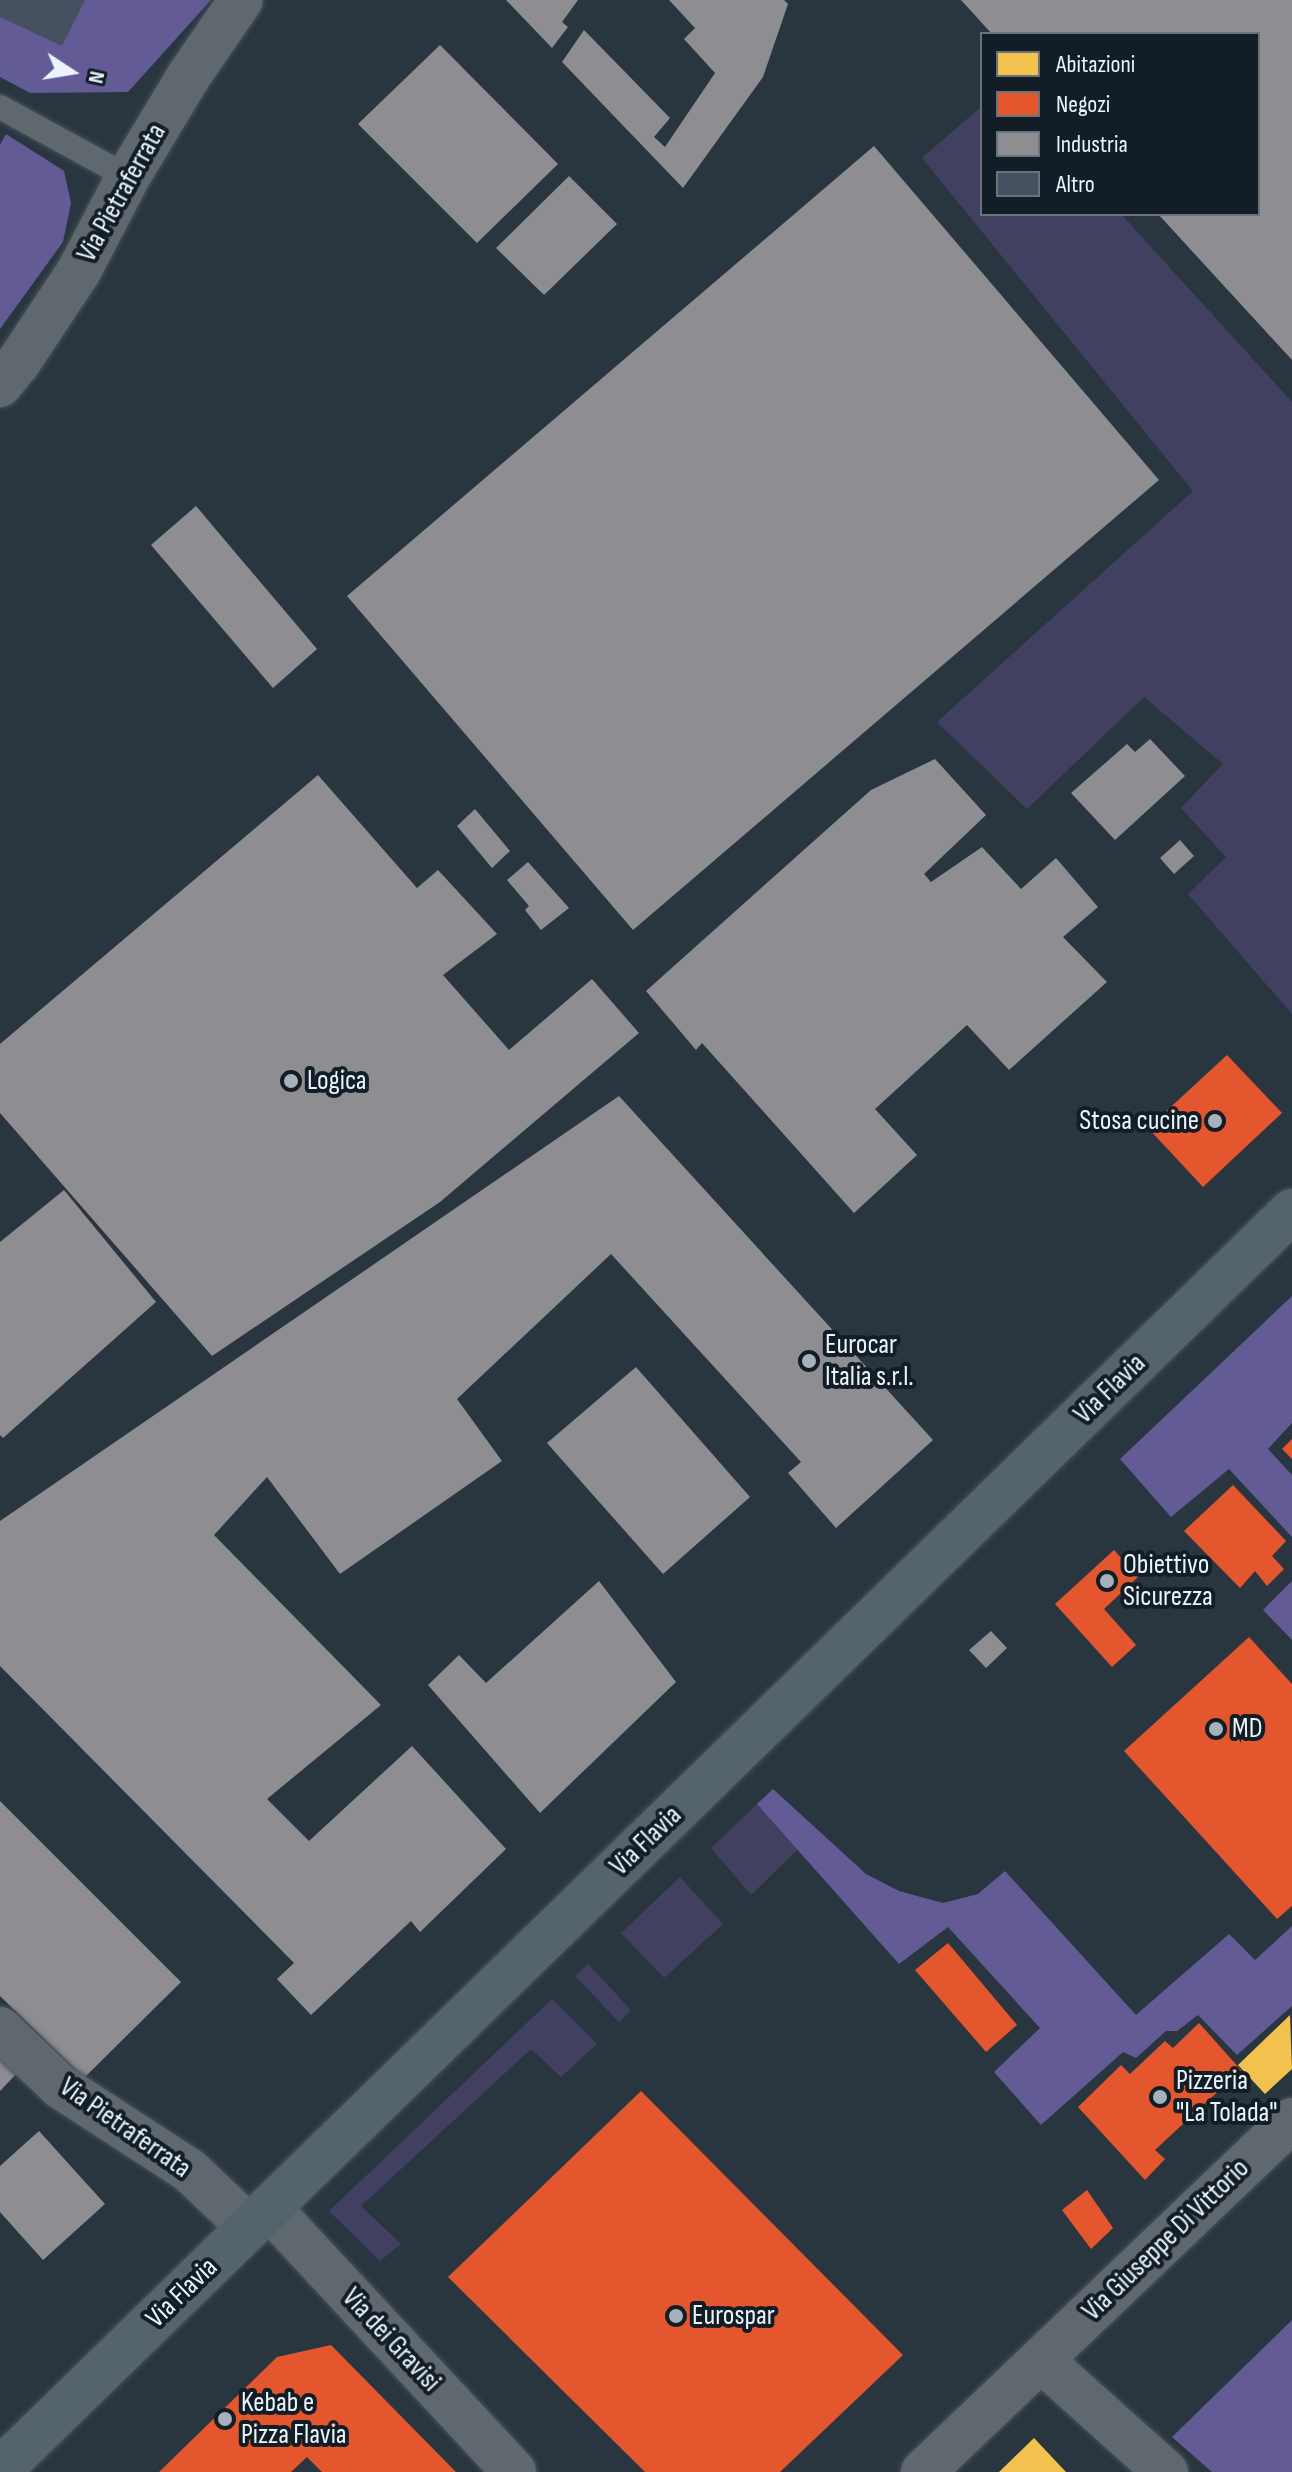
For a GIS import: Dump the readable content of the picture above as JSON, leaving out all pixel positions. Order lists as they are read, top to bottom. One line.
{"streets":{"main road":["Via Flavia"],"street":["Via Pietraferrata","Via Giuseppe Di Vittorio","Via dei Gravisi"]},"crossings":[["Via Pietraferrata","Via Flavia"],["Via Pietraferrata","Via dei Gravisi"],["Via Flavia","Via dei Gravisi"]],"places":["Logica","Stosa cucine","Eurocar Italia s.r.l.","Obiettivo Sicurezza","MD","Pizzeria \"La Tolada\"","Eurospar","Kebab e Pizza Flavia"],"legend":["Abitazioni","Negozi","Industria","Altro"],"north":"right"}
